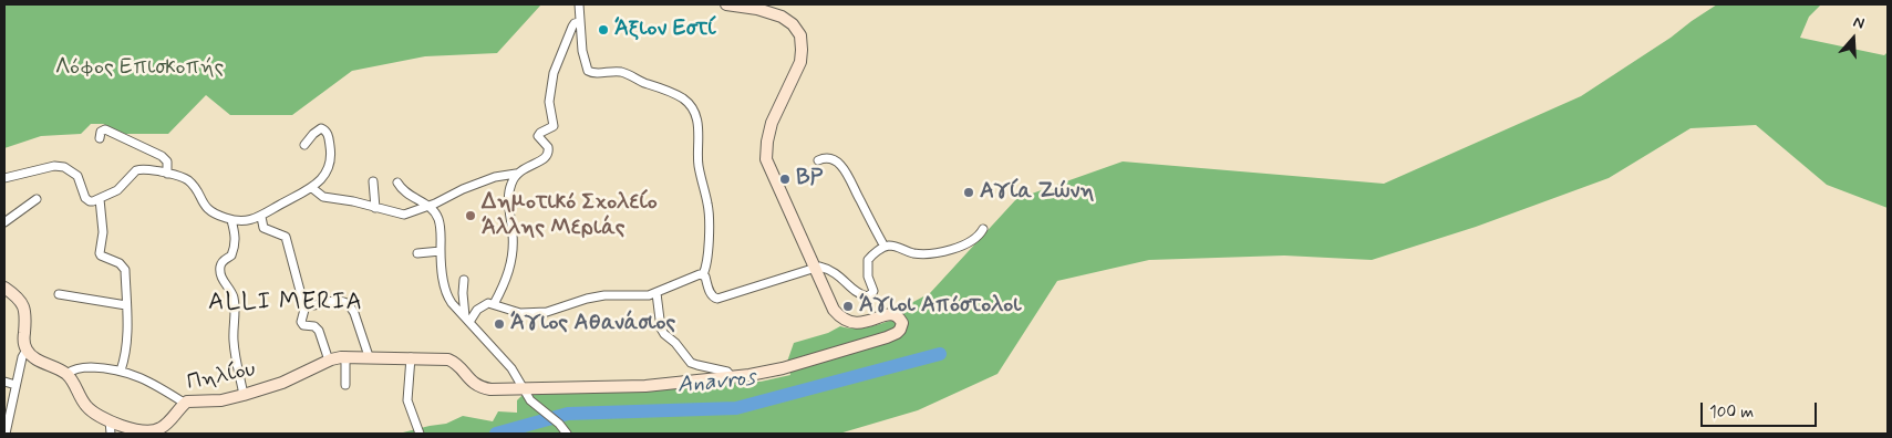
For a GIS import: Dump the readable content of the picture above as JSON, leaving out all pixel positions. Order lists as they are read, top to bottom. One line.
{"streets":{"main road":["Πηλίου"]},"districts":["ALLI MERIA"],"water":["Anavros"],"parks":["Λόφος Επισκοπής"],"places":["Άξιον Εστί","BP","Αγία Ζώνη","Δημοτικό Σχολείο Άλλης Μεριάς","Άγιοι Απόστολοι","Άγιος Αθανάσιος"],"scale_bar":"100 m","north":"top"}
